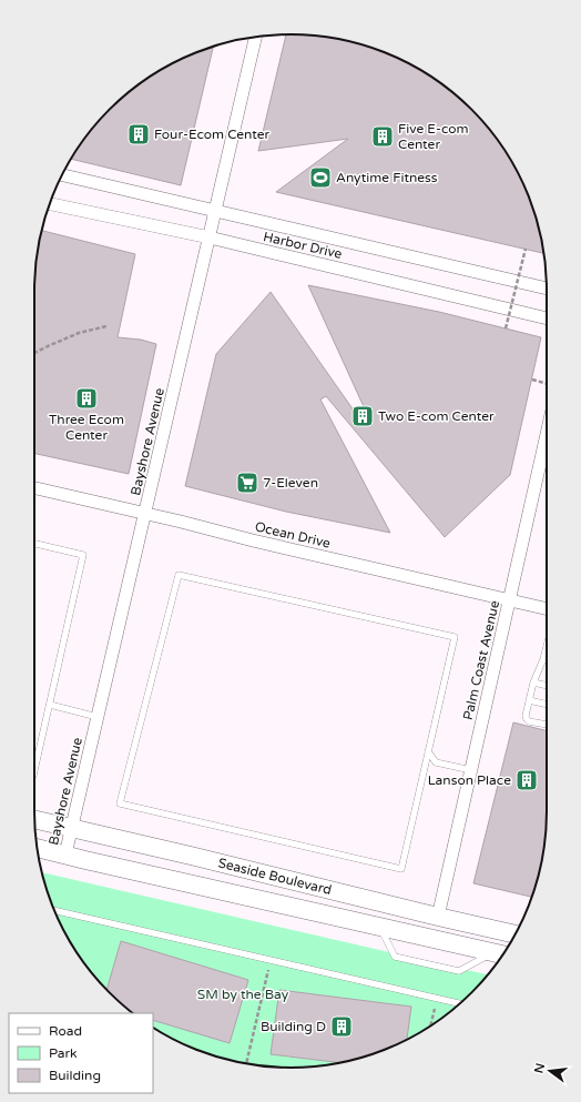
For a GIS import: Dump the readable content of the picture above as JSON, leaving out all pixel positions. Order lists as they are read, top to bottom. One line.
{"streets":{"street":["Harbor Drive","Bayshore Avenue","Ocean Drive","Palm Coast Avenue","Seaside Boulevard"]},"crossings":[["Harbor Drive","Bayshore Avenue"],["Bayshore Avenue","Ocean Drive"],["Bayshore Avenue","Seaside Boulevard"],["Ocean Drive","Palm Coast Avenue"],["Palm Coast Avenue","Seaside Boulevard"]],"parks":["SM by the Bay"],"places":{"building":["Four-Ecom Center","Five E-com Center","Three Ecom Center","Two E-com Center","Lanson Place","Building D"],"sports":["Anytime Fitness"],"supermarket":["7-Eleven"]},"legend":["Road","Park","Building"],"north":"left"}
